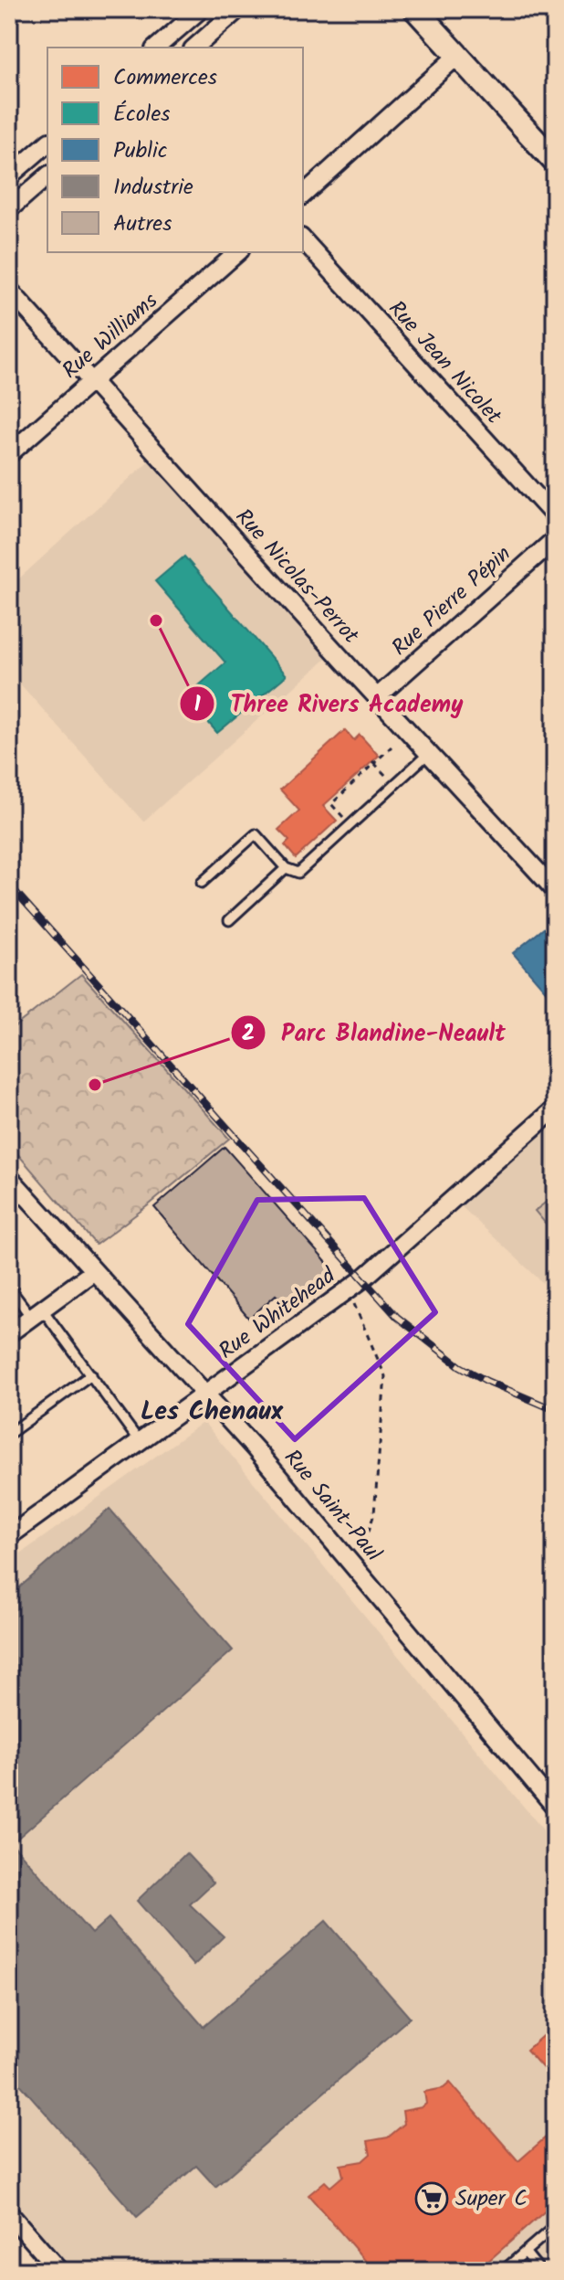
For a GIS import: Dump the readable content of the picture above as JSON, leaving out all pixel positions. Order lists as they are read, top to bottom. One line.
{"streets":{"street":["Rue Williams","Rue Jean Nicolet","Rue Nicolas-Perrot","Rue Pierre Pépin","Rue Whitehead","Rue Saint-Paul"]},"crossings":[["Rue Williams","Rue Nicolas-Perrot"],["Rue Nicolas-Perrot","Rue Pierre Pépin"],["Rue Whitehead","Rue Saint-Paul"]],"districts":["Les Chenaux"],"places":{"other":["Three Rivers Academy","Parc Blandine-Neault"],"supermarket":["Super C"]},"legend":["Commerces","Écoles","Public","Industrie","Autres"]}
